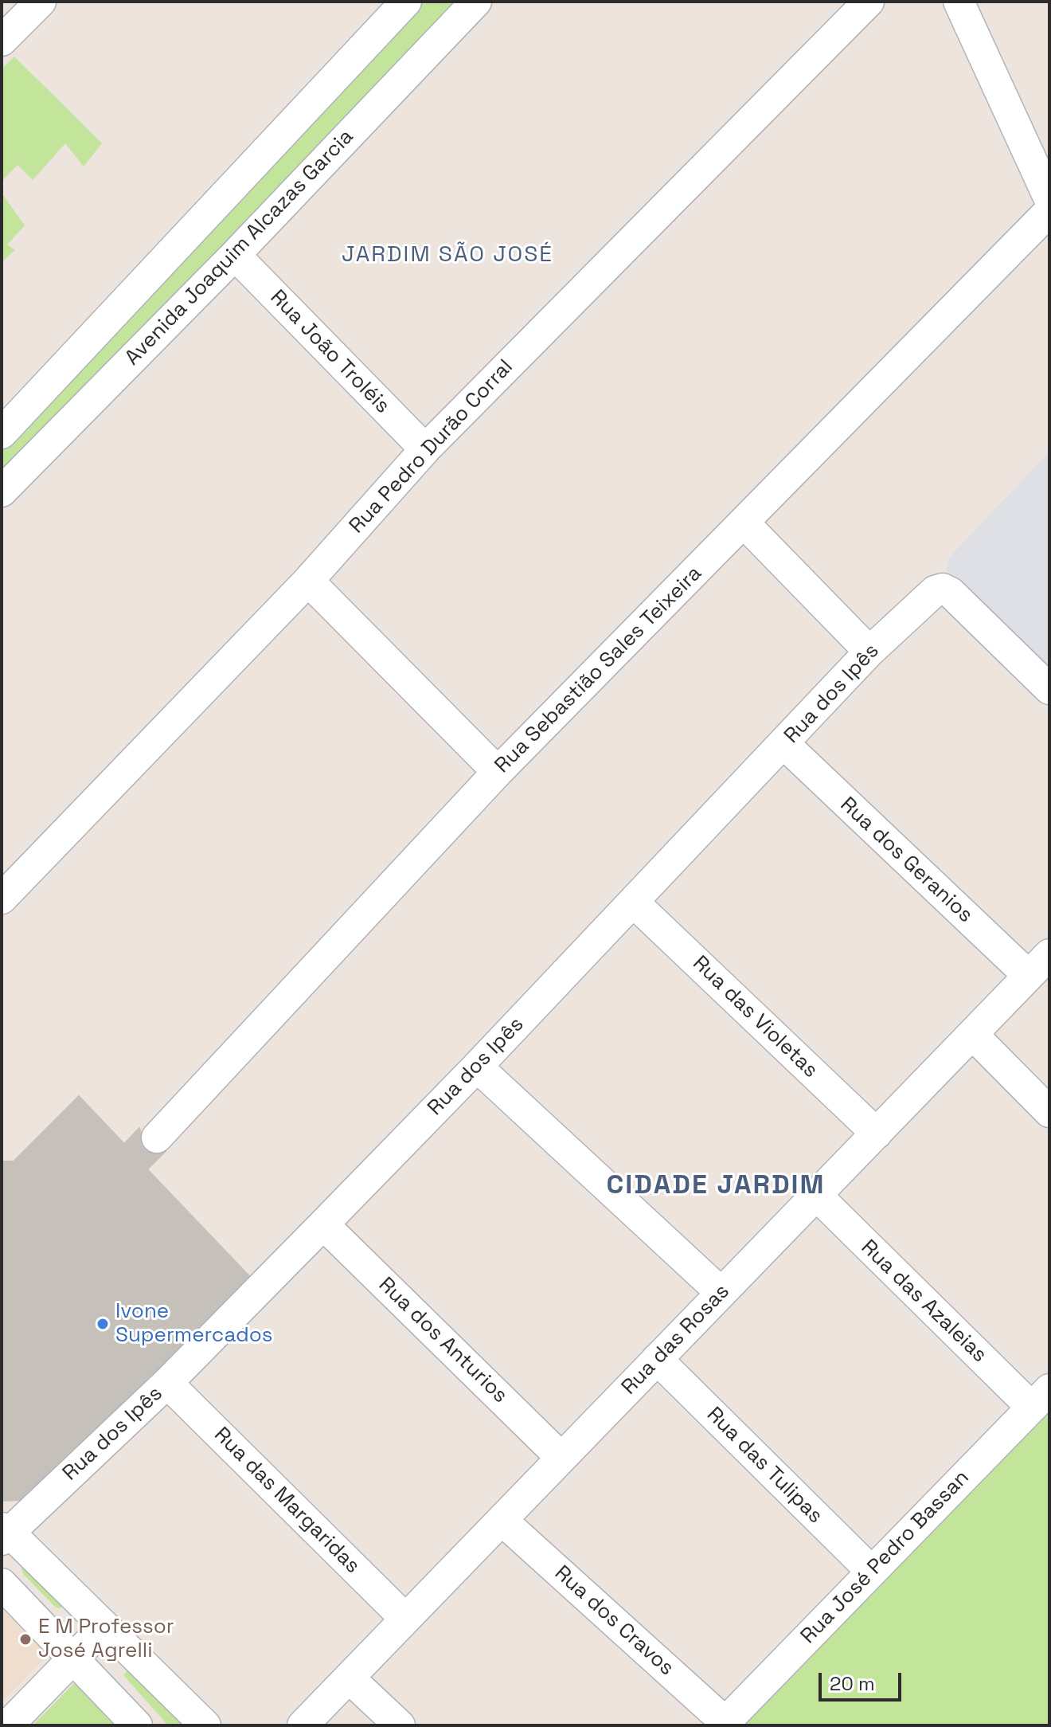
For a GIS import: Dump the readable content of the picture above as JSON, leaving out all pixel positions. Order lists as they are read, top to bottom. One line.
{"streets":{"street":["Avenida Joaquim Alcazas Garcia","Rua João Troléis","Rua Pedro Durão Corral","Rua Sebastião Sales Teixeira","Rua dos Ipês","Rua dos Geranios","Rua das Violetas","Rua das Azaleias","Rua das Rosas","Rua dos Anturios","Rua das Tulipas","Rua das Margaridas","Rua José Pedro Bassan","Rua dos Cravos"]},"crossings":[["Avenida Joaquim Alcazas Garcia","Rua João Troléis"],["Rua João Troléis","Rua Pedro Durão Corral"],["Rua dos Ipês","Rua dos Geranios"],["Rua dos Ipês","Rua das Violetas"],["Rua dos Ipês","Rua dos Anturios"],["Rua dos Ipês","Rua das Margaridas"],["Rua dos Geranios","Rua das Rosas"],["Rua das Violetas","Rua das Rosas"],["Rua das Azaleias","Rua das Rosas"],["Rua das Azaleias","Rua José Pedro Bassan"],["Rua das Rosas","Rua dos Anturios"],["Rua das Rosas","Rua das Tulipas"],["Rua das Rosas","Rua das Margaridas"],["Rua das Rosas","Rua dos Cravos"],["Rua das Tulipas","Rua José Pedro Bassan"],["Rua José Pedro Bassan","Rua dos Cravos"]],"districts":["JARDIM SÃO JOSÉ","CIDADE JARDIM"],"places":["Ivone Supermercados","E M Professor José Agrelli"],"scale_bar":"20 m"}
